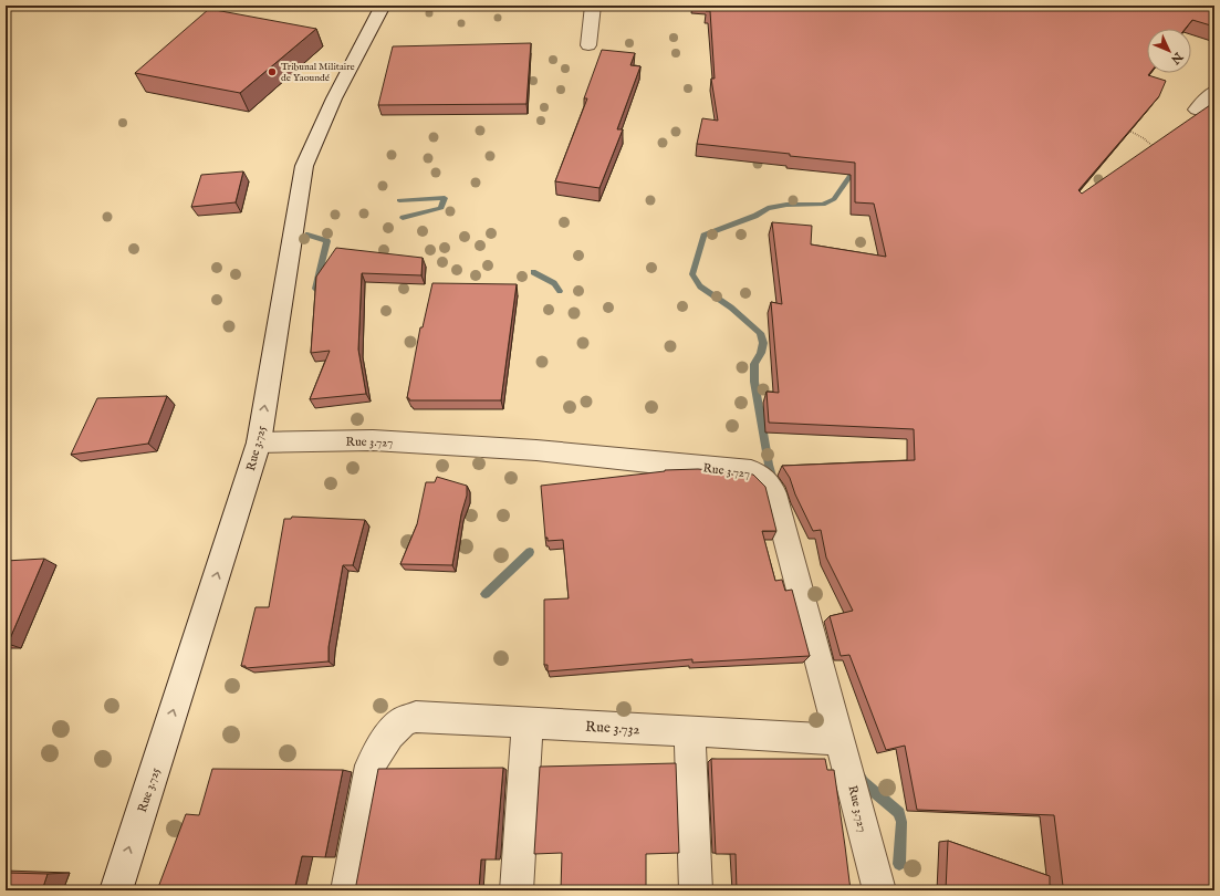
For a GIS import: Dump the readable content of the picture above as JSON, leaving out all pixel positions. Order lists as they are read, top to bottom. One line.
{"streets":{"street":["Rue 3.727","Rue 3.725","Rue 3.732"]},"crossings":[["Rue 3.727","Rue 3.725"],["Rue 3.727","Rue 3.732"]],"one_way":["Rue 3.725"],"places":["Tribunal Militaire de Yaoundé"],"north":"bottom right"}
